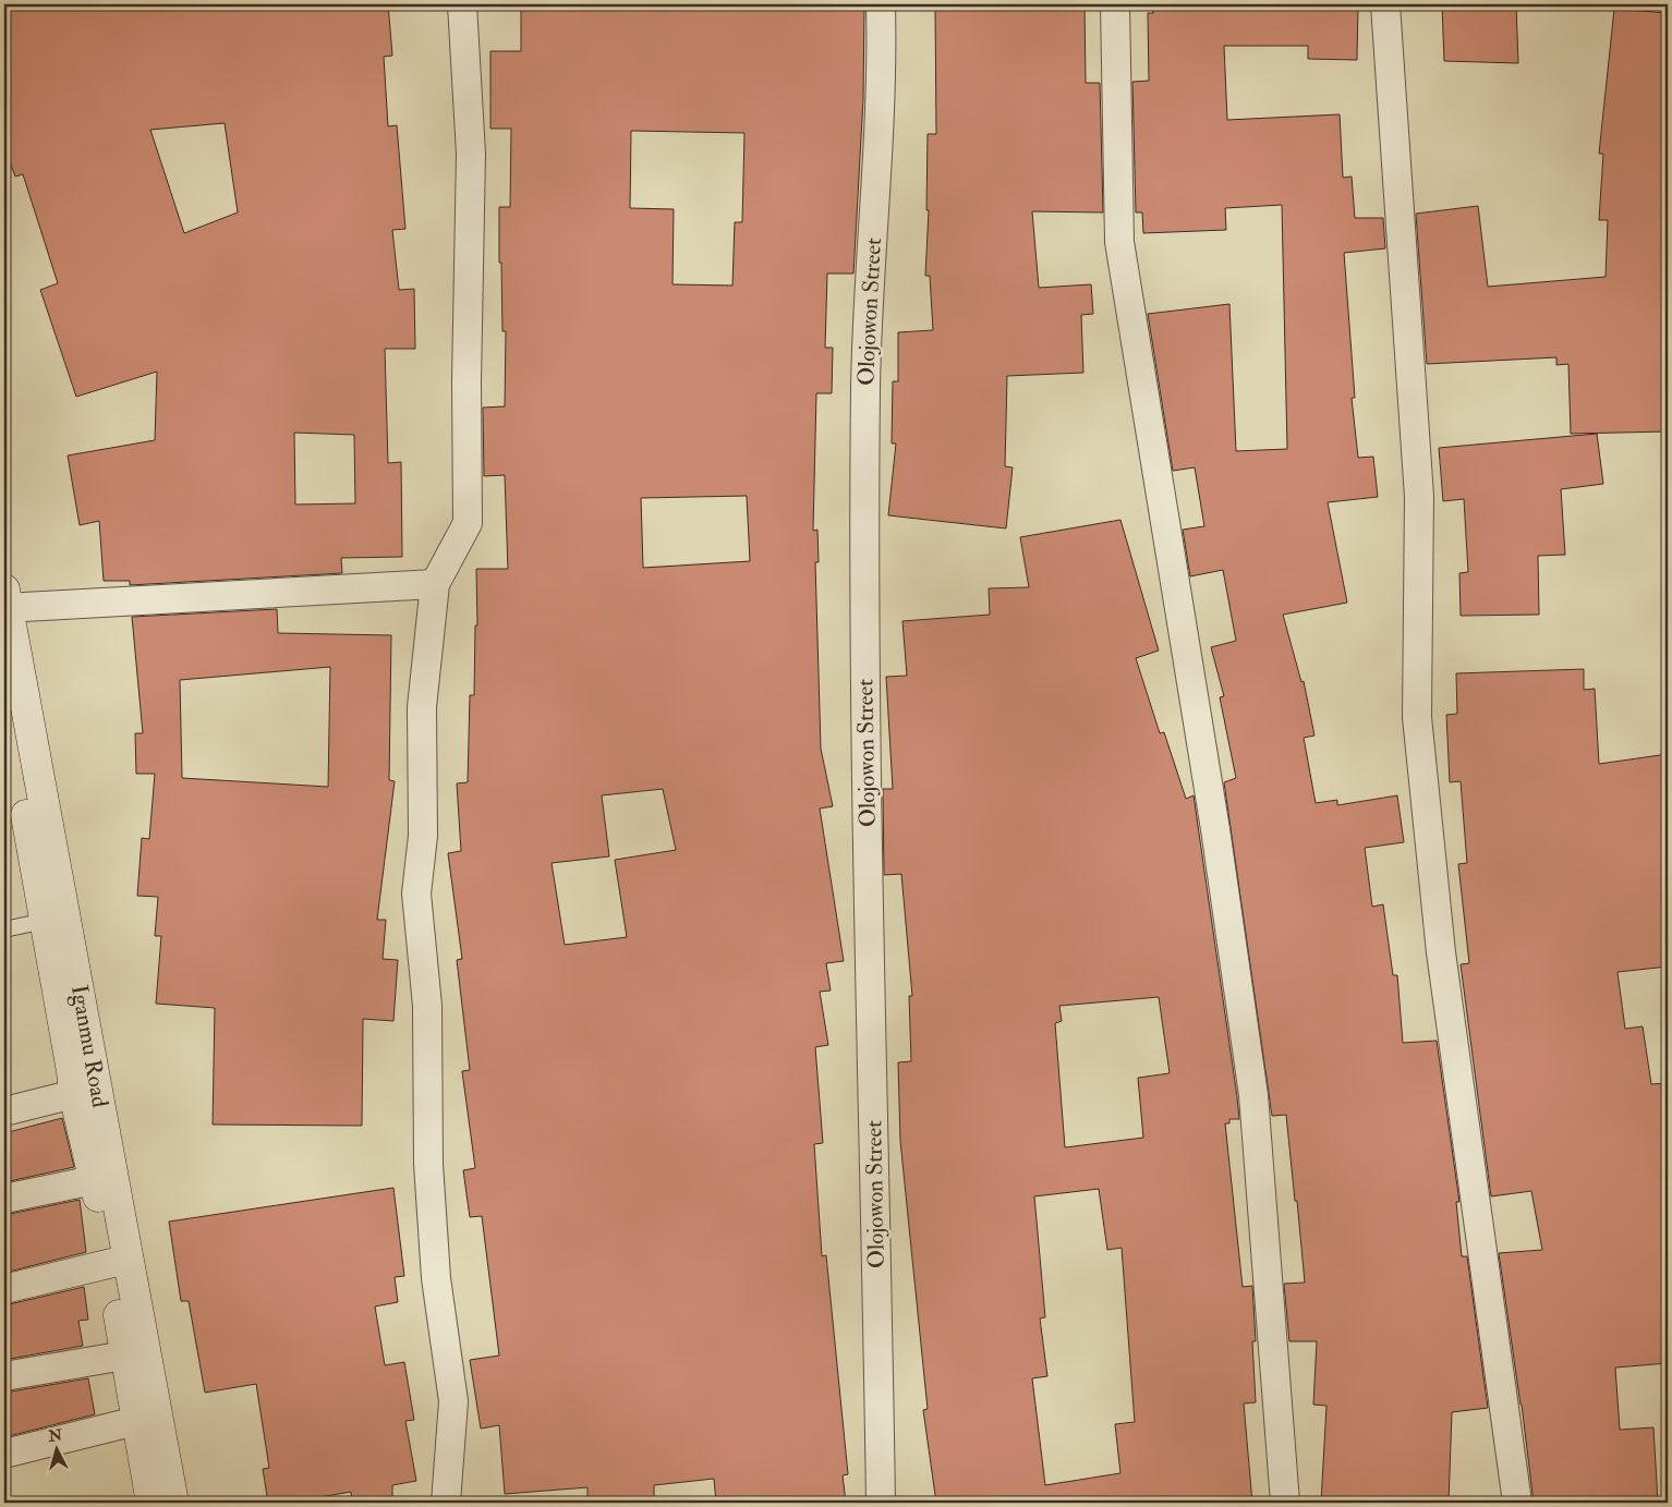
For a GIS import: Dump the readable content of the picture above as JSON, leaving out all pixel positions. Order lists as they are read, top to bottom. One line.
{"streets":{"main road":["Iganmu Road"],"street":["Olojowon Street"]},"north":"top"}
